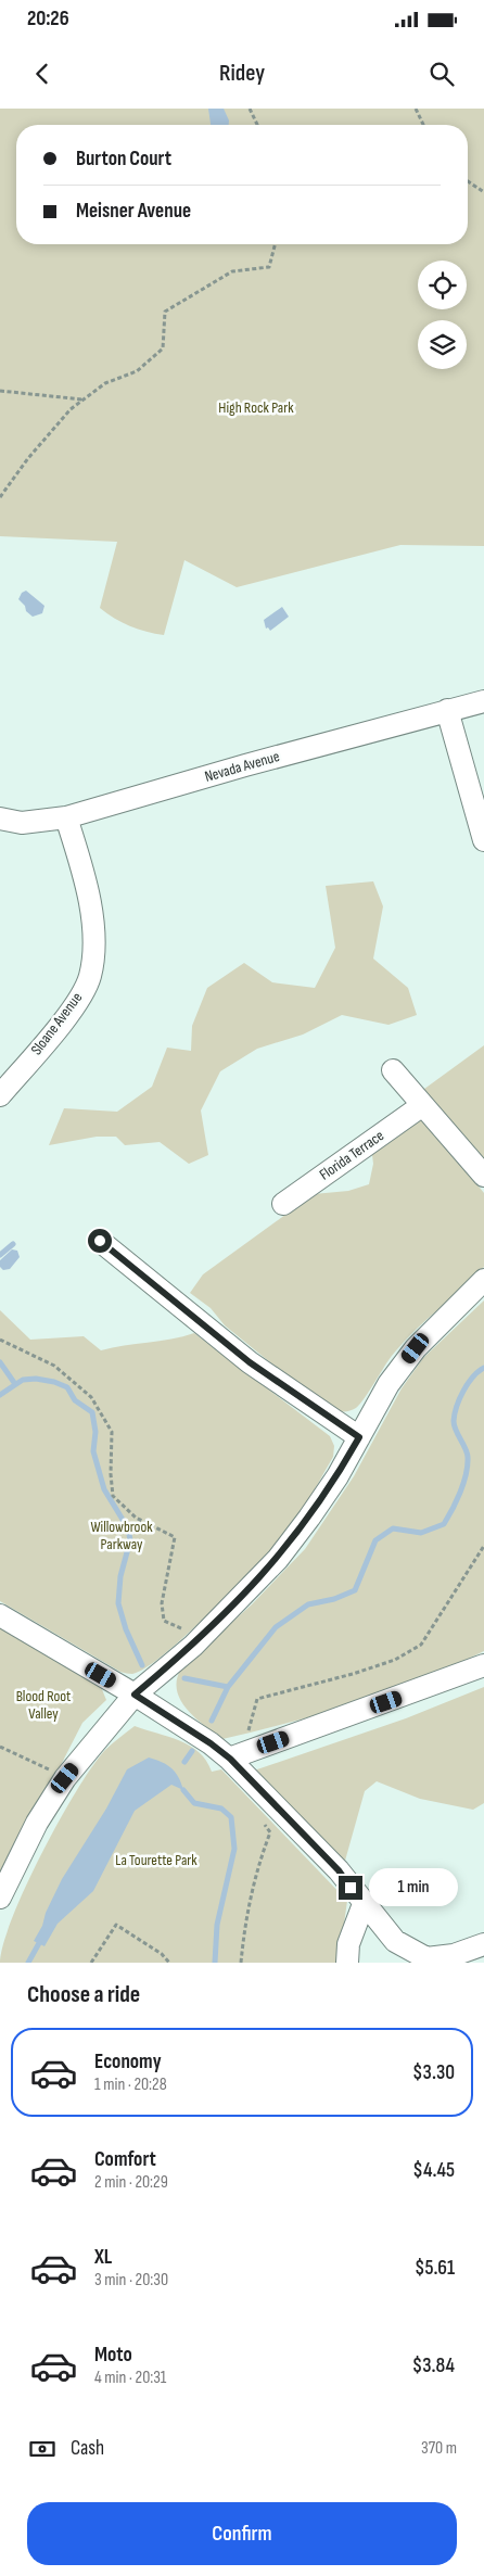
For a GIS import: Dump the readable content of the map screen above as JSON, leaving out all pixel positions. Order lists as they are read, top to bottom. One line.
{"streets":{"street":["Nevada Avenue","Sloane Avenue","Florida Terrace"]},"crossings":[["Nevada Avenue","Sloane Avenue"]],"parks":["High Rock Park","Willowbrook Parkway","Blood Root Valley","La Tourette Park"],"page":{"status":"20:26","header":"Ridey","banner":["Burton Court","Meisner Avenue"],"bubble":"1 min","heading":"Choose a ride","list":[{"name":"Economy","note":"1 min · 20:28","value":"$3.30"},{"name":"Comfort","note":"2 min · 20:29","value":"$4.45"},{"name":"XL","note":"3 min · 20:30","value":"$5.61"},{"name":"Moto","note":"4 min · 20:31","value":"$3.84"}],"pay":["Cash","370 m"],"buttons":"Confirm"}}
